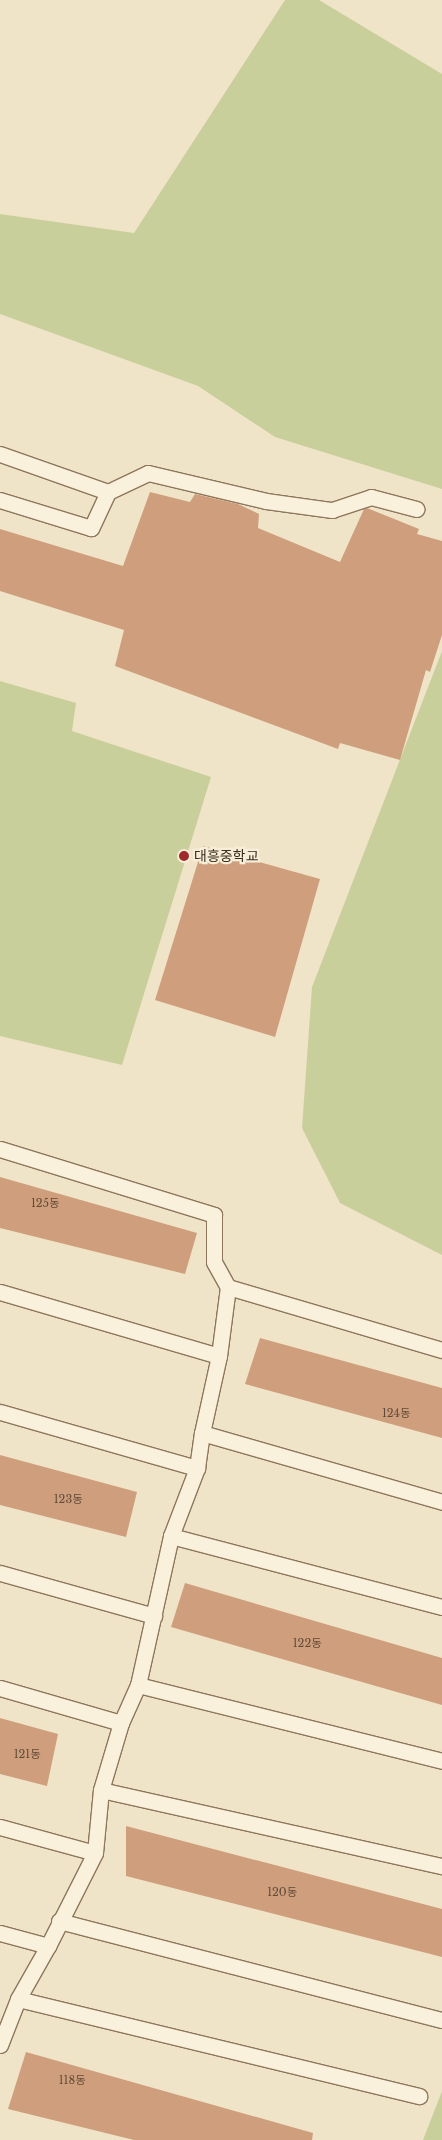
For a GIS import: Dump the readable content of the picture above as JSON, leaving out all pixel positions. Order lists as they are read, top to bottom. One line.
{"places":["대흥중학교"],"house_numbers":["125동","124동","123동","122동","121동","120동","118동"]}
